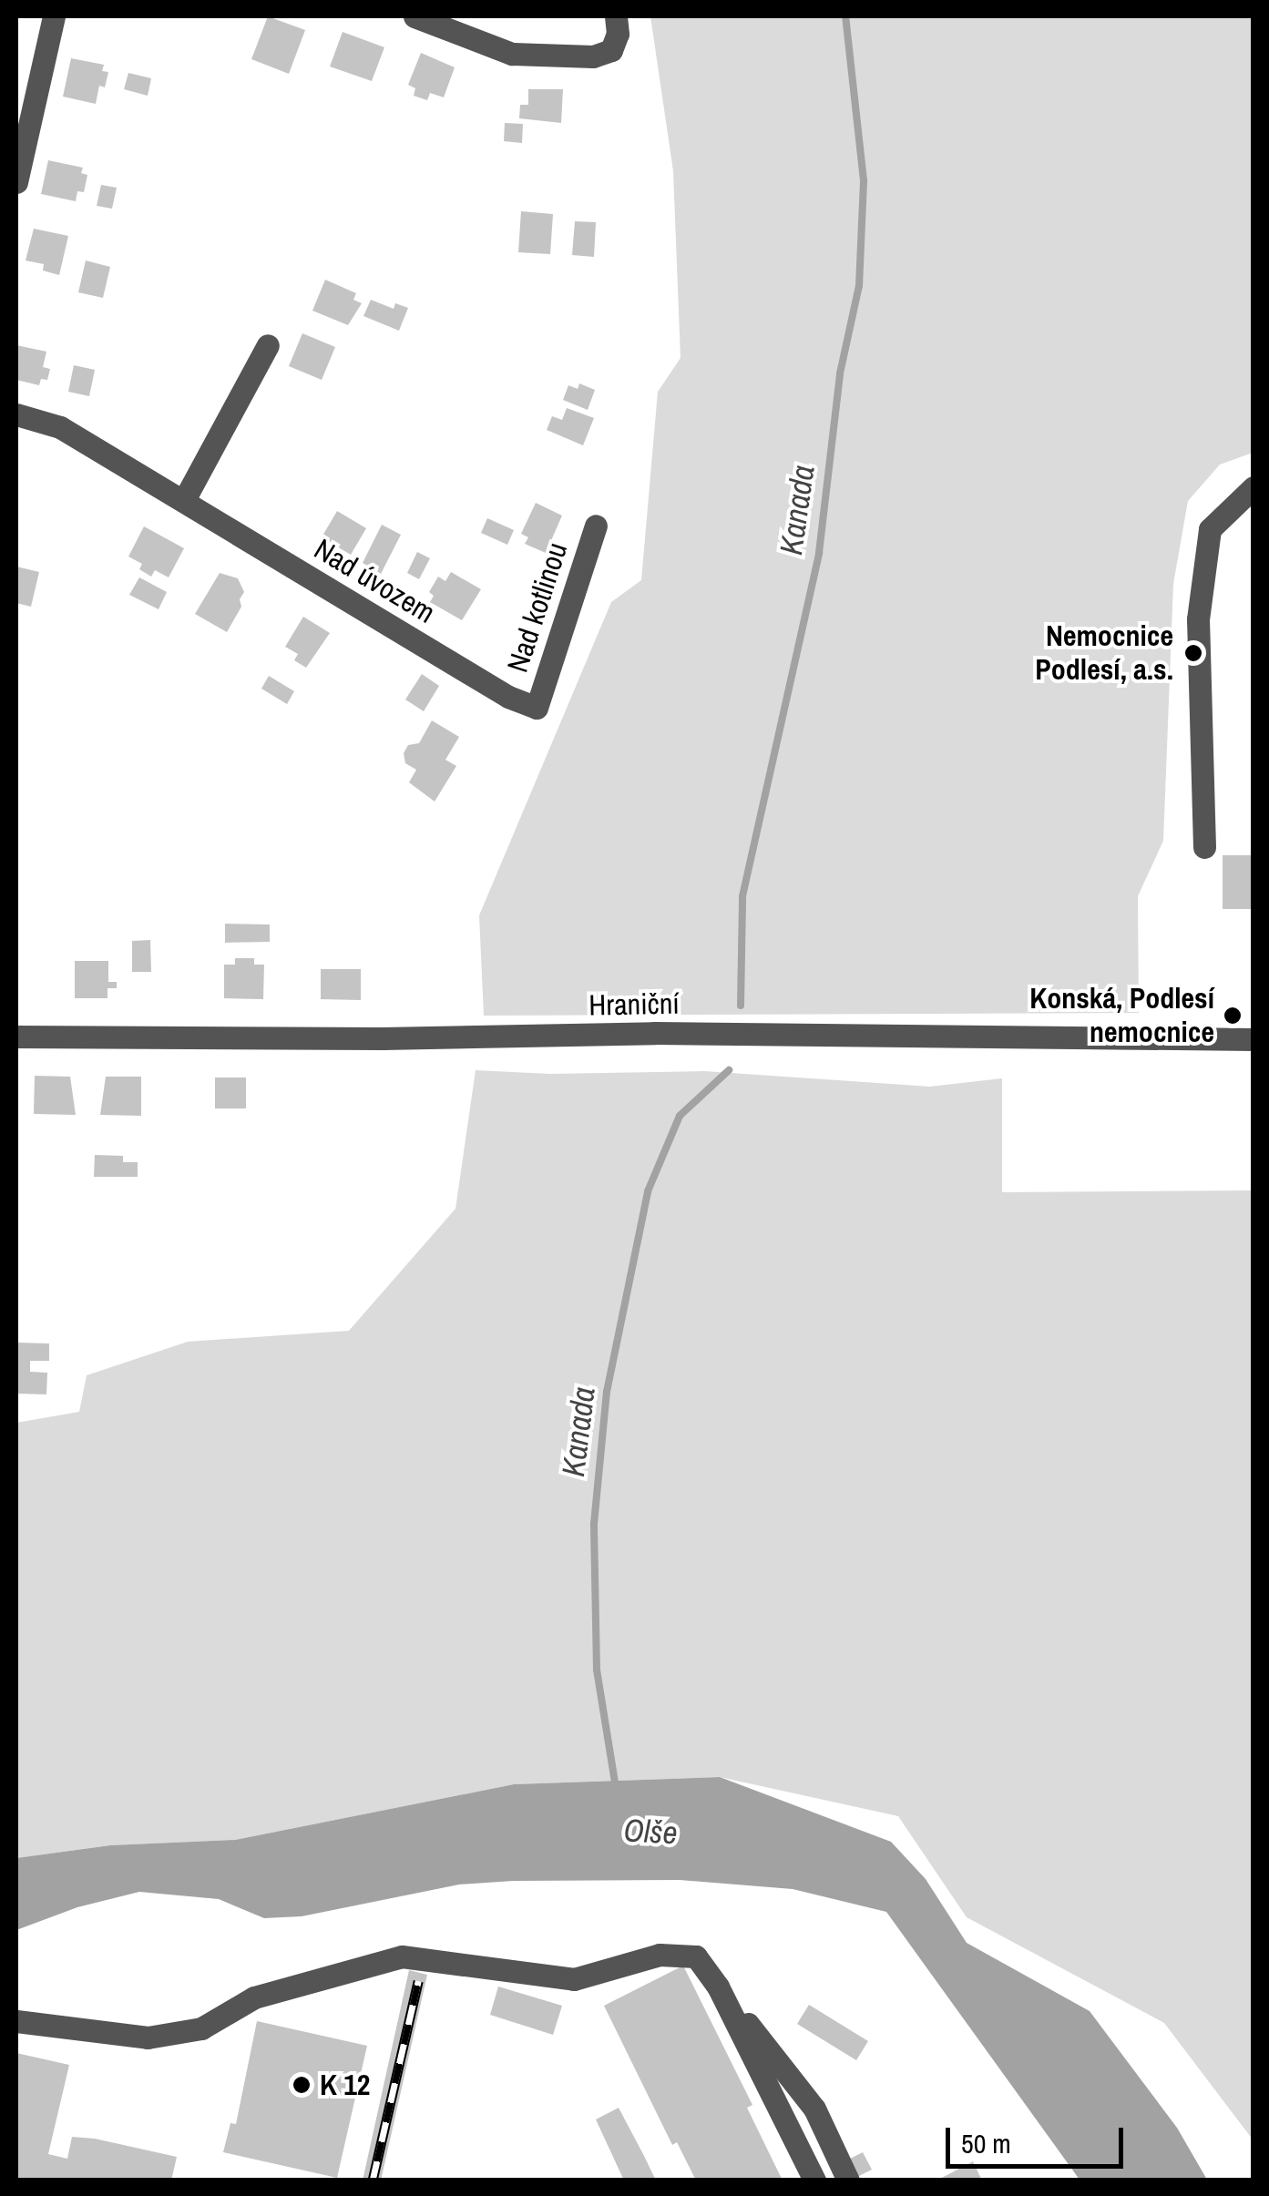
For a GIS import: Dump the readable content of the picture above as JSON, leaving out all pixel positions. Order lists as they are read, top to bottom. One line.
{"streets":{"street":["Nad úvozem","Nad kotlinou","Hraniční"]},"crossings":[["Nad úvozem","Nad kotlinou"]],"water":["Kanada","Olše"],"places":["Nemocnice Podlesí, a.s.","Konská, Podlesí nemocnice","K 12"],"scale_bar":"50 m"}
